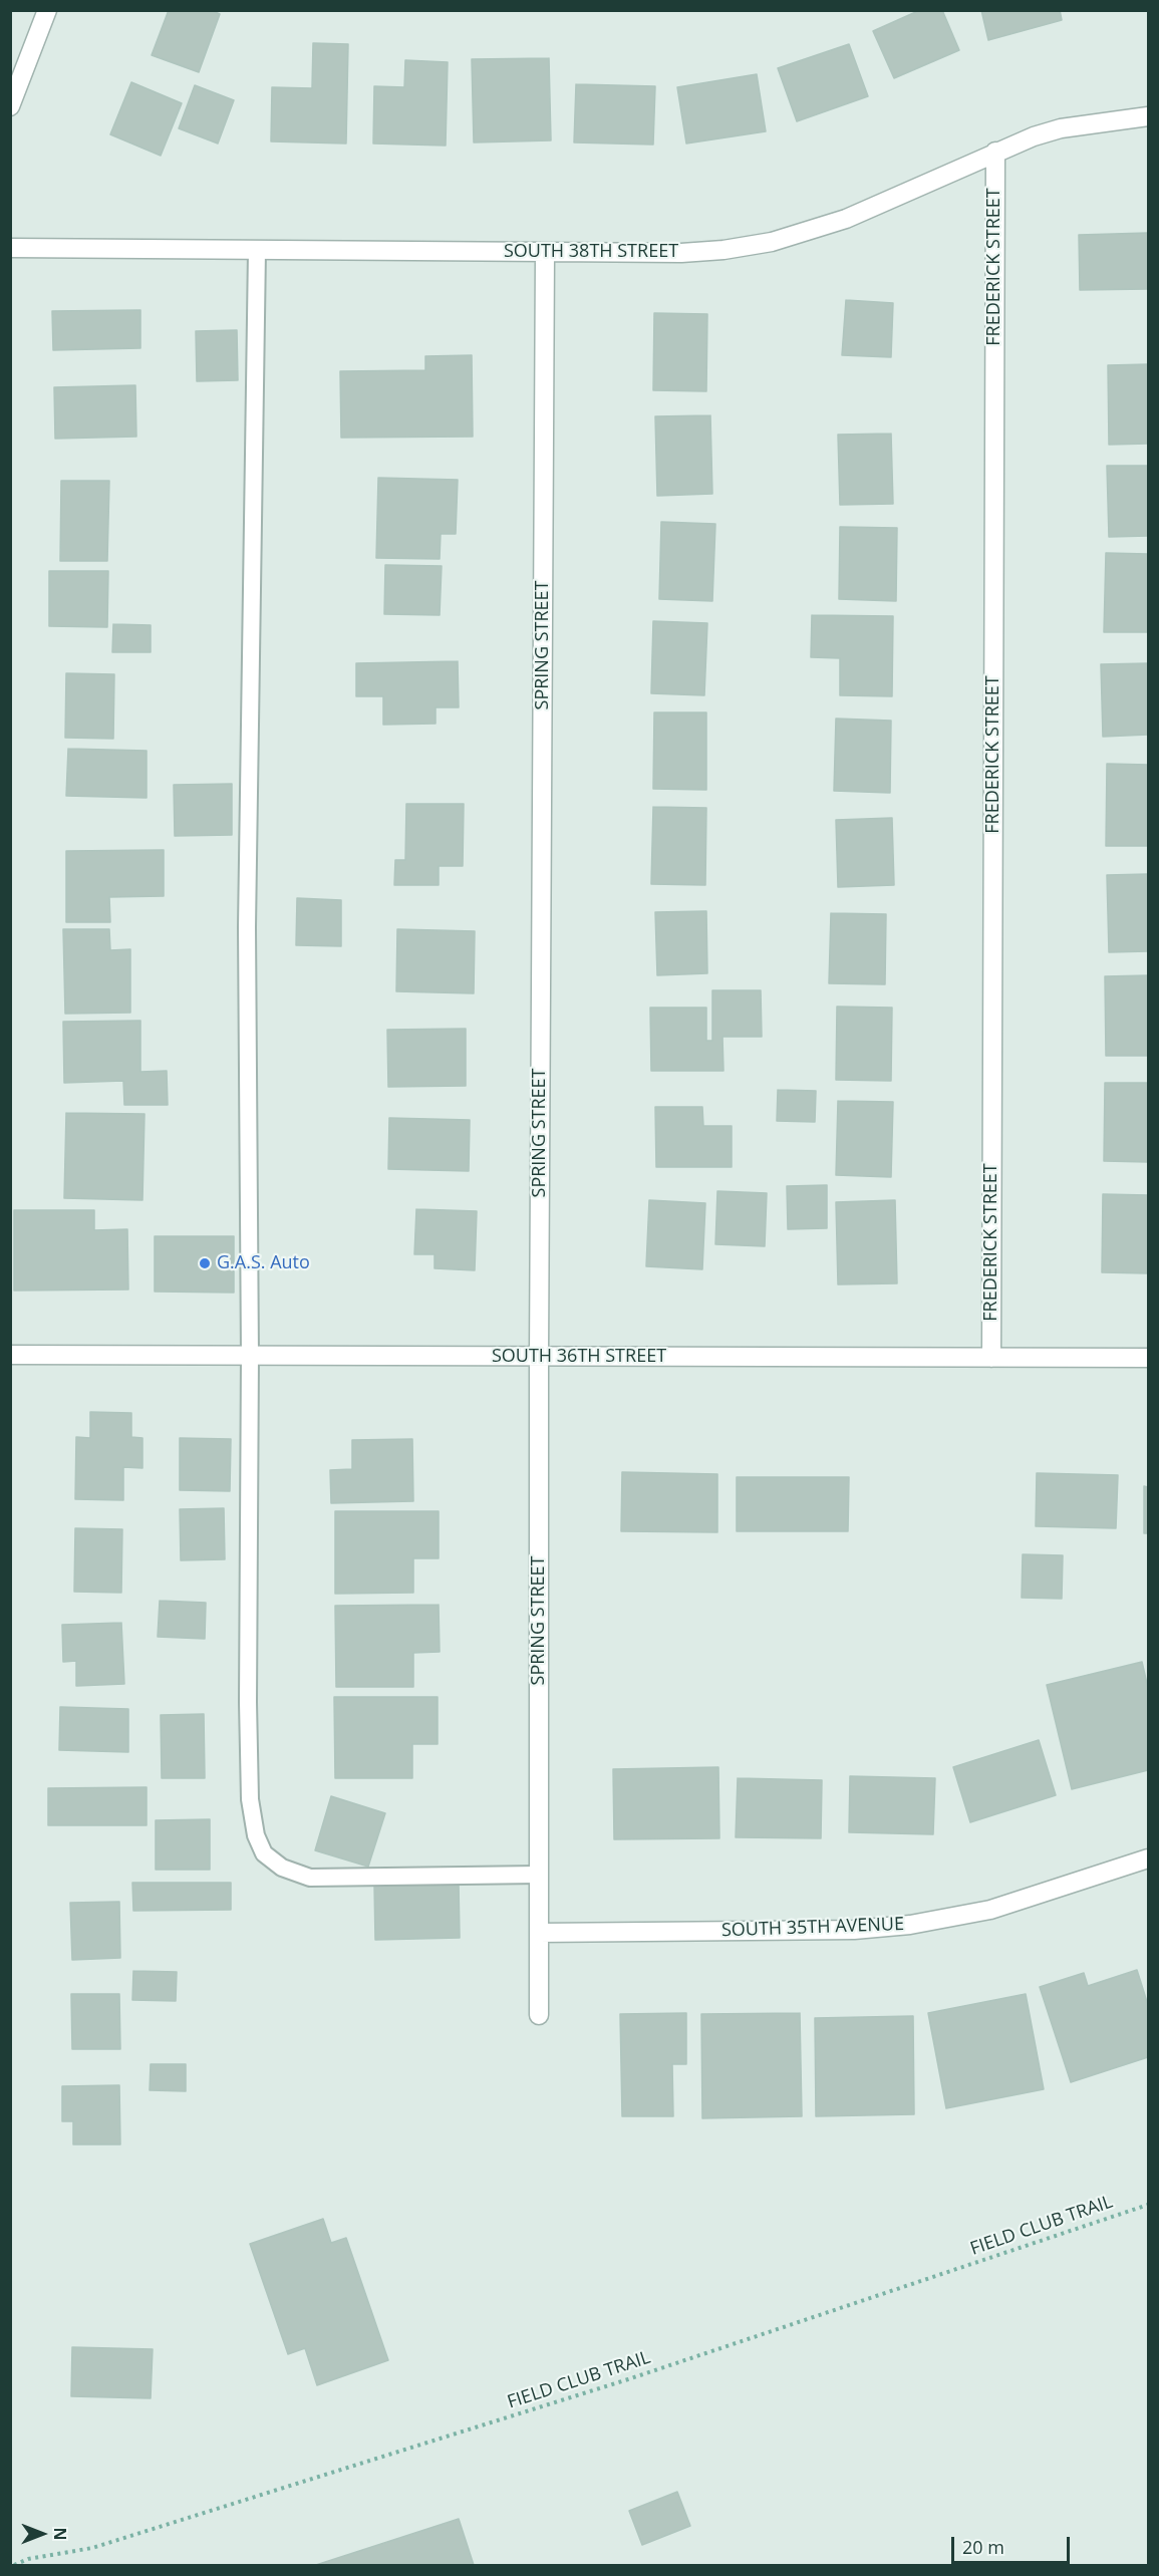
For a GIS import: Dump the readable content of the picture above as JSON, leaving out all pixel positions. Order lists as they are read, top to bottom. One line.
{"streets":{"street":["SOUTH 38TH STREET","FREDERICK STREET","SPRING STREET","SOUTH 36TH STREET","SOUTH 35TH AVENUE"],"path":["FIELD CLUB TRAIL"]},"crossings":[["SOUTH 38TH STREET","FREDERICK STREET"],["SOUTH 38TH STREET","SPRING STREET"],["FREDERICK STREET","SOUTH 36TH STREET"],["SPRING STREET","SOUTH 36TH STREET"],["SPRING STREET","SOUTH 35TH AVENUE"]],"places":["G.A.S. Auto"],"scale_bar":"20 m","north":"right"}
